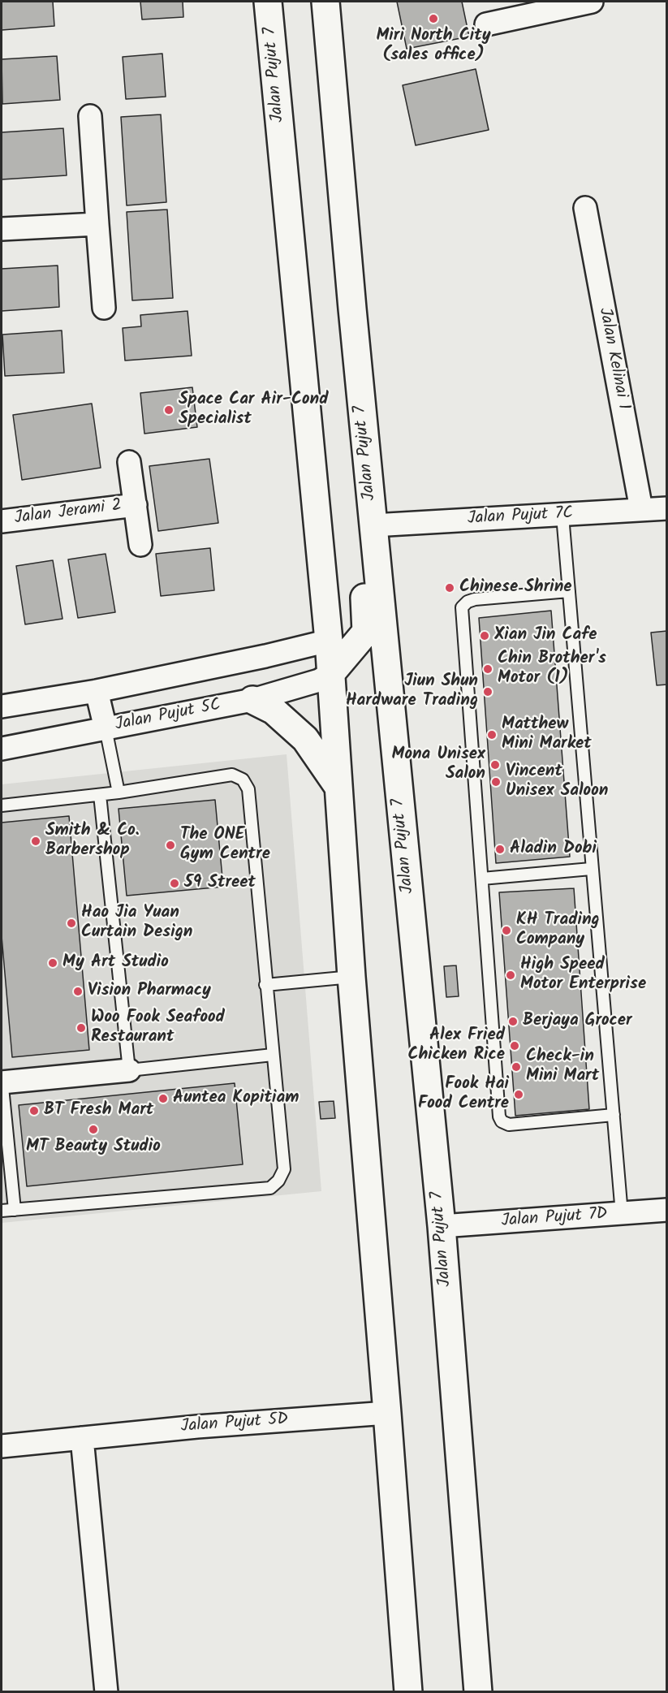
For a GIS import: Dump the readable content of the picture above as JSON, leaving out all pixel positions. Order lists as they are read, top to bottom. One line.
{"streets":{"main road":["Jalan Pujut 7"],"street":["Jalan Kelinai 1","Jalan Jerami 2","Jalan Pujut 7C","Jalan Pujut 5C","Jalan Pujut 7D","Jalan Pujut 5D"]},"crossings":[["Jalan Pujut 7","Jalan Pujut 7C"],["Jalan Pujut 7","Jalan Pujut 5C"],["Jalan Pujut 7","Jalan Pujut 7D"],["Jalan Pujut 7","Jalan Pujut 5D"],["Jalan Kelinai 1","Jalan Pujut 7C"]],"places":["Miri North City (sales office)","Space Car Air-Cond Specialist","Chinese Shrine","Xian Jin Cafe","Chin Brother's Motor (1)","Jiun Shun Hardware Trading","Matthew Mini Market","Mona Unisex Salon","Vincent Unisex Saloon","Smith & Co. Barbershop","The ONE Gym Centre","Aladin Dobi","59 Street","Hao Jia Yuan Curtain Design","KH Trading Company","My Art Studio","High Speed Motor Enterprise","Vision Pharmacy","Berjaya Grocer","Woo Fook Seafood Restaurant","Alex Fried Chicken Rice","Check-in Mini Mart","Fook Hai Food Centre","Auntea Kopitiam","BT Fresh Mart","MT Beauty Studio"]}
